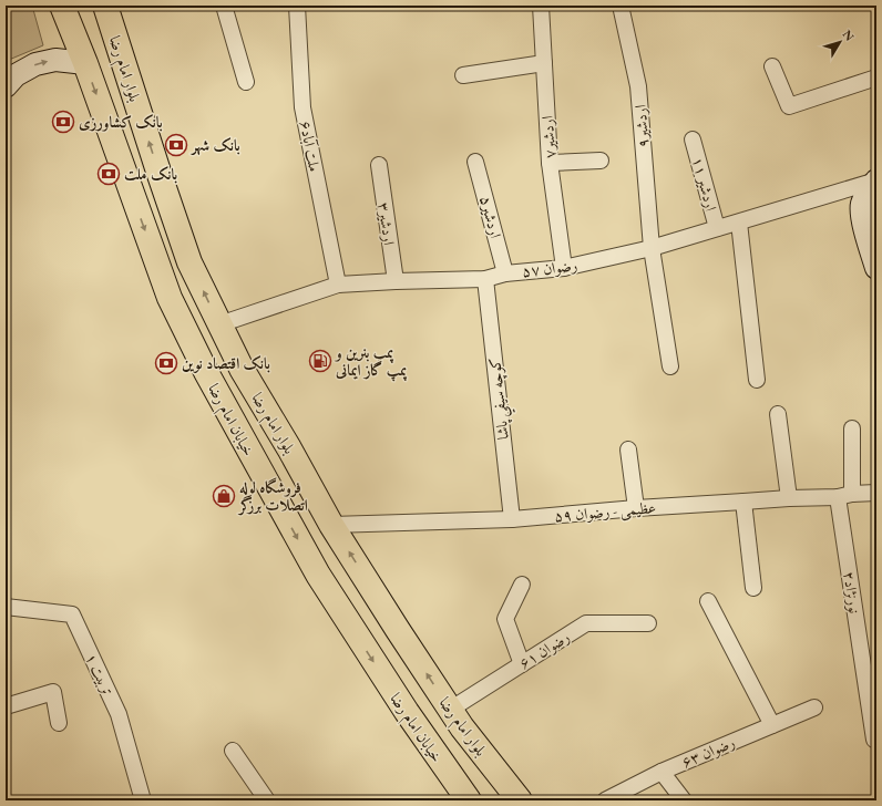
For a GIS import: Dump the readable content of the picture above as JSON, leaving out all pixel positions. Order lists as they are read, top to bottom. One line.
{"streets":{"main road":["بلوار امام رضا","خیابان امام رضا"],"street":["اردشیر۹","اردشیر۷","ملت آباد۶","اردشیر ۱۱","اردشیر۵","اردشیر۳","رضوان ۵۷","كوچه سيفي پاشا","عظیمی - رضوان ۵۹","نورنژاد۲","رضوان ۶۱","تربیت ۱","رضوان ۶۳"]},"crossings":[["بلوار امام رضا","رضوان ۵۷"],["بلوار امام رضا","عظیمی - رضوان ۵۹"],["بلوار امام رضا","رضوان ۶۱"],["اردشیر۹","رضوان ۵۷"],["اردشیر۷","رضوان ۵۷"],["ملت آباد۶","رضوان ۵۷"],["اردشیر ۱۱","رضوان ۵۷"],["اردشیر۵","رضوان ۵۷"],["اردشیر۳","رضوان ۵۷"],["رضوان ۵۷","كوچه سيفي پاشا"],["كوچه سيفي پاشا","عظیمی - رضوان ۵۹"],["عظیمی - رضوان ۵۹","نورنژاد۲"]],"one_way":["بلوار امام رضا","خیابان امام رضا"],"places":{"bank":["بانک کشاورزی","بانک شهر","بانک ملت","بانک اقتصاد نوین"],"fuel station":["پمپ بنرین و پمپ گاز ایمانی"],"shop":["فروشگاه لوله اتصلات برزگر"]},"north":"top right"}
